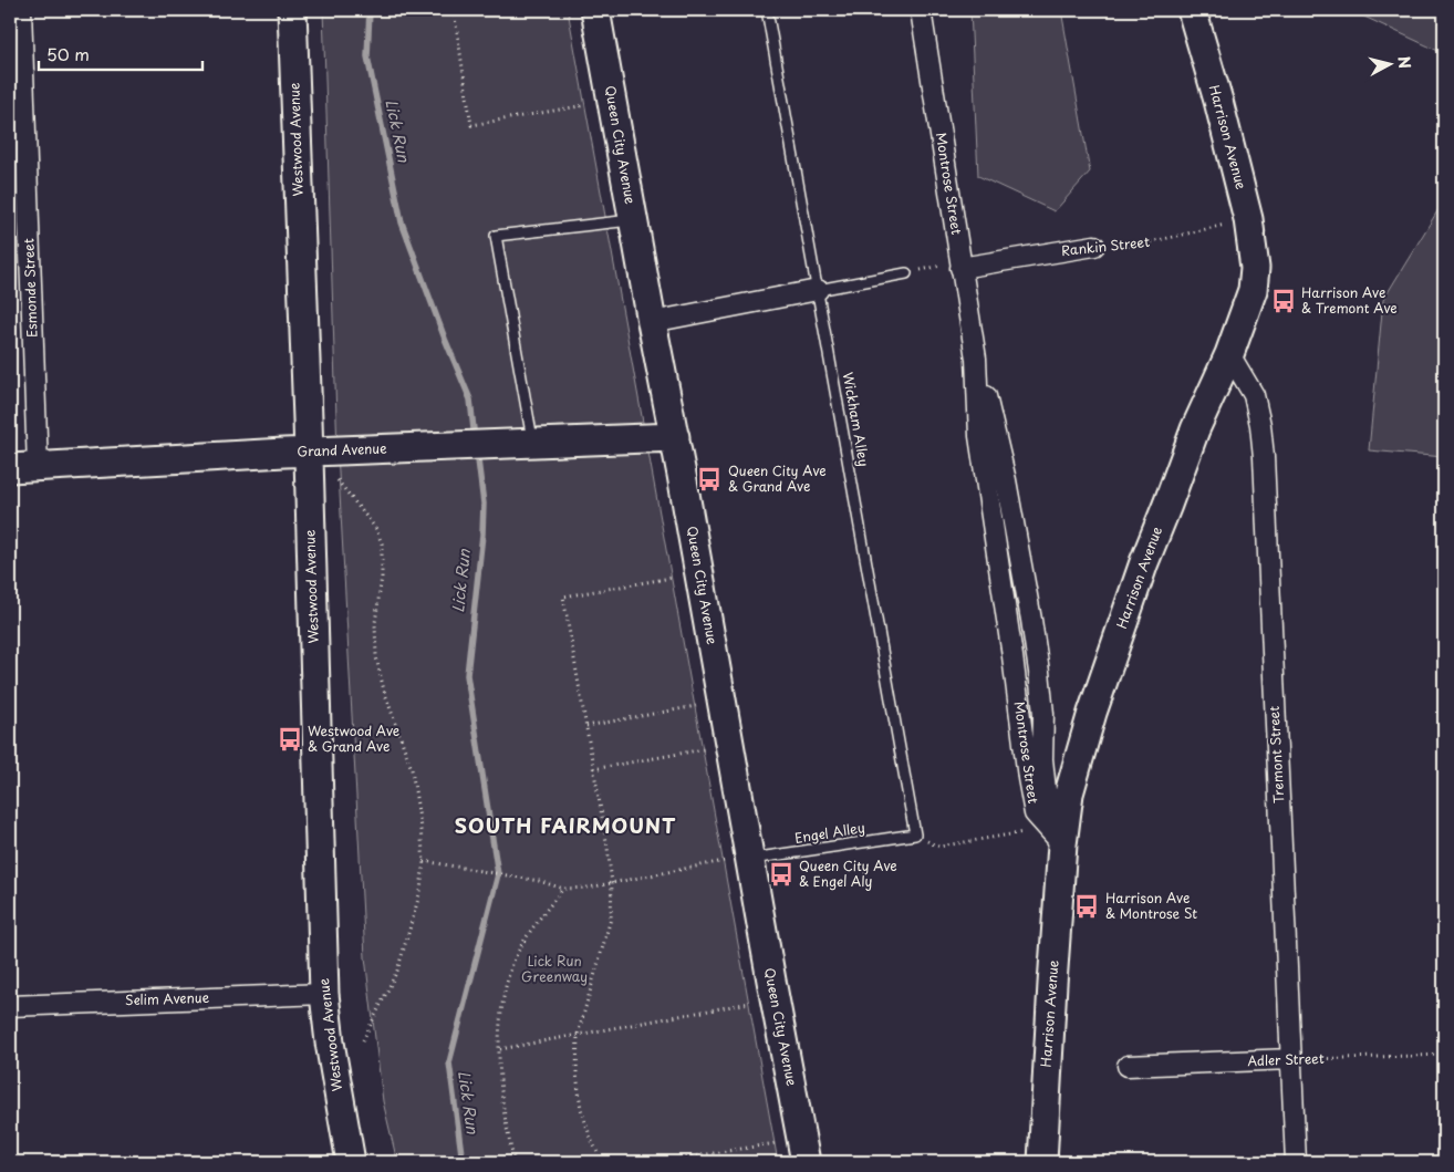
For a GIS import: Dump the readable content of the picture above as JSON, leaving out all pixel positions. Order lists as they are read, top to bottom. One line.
{"streets":{"main road":["Harrison Avenue","Westwood Avenue","Queen City Avenue","Grand Avenue"],"street":["Montrose Street","Rankin Street","Esmonde Street","Tremont Street","Selim Avenue","Adler Street"],"lane":["Wickham Alley","Engel Alley"]},"crossings":[["Harrison Avenue","Montrose Street"],["Harrison Avenue","Rankin Street"],["Harrison Avenue","Tremont Street"],["Westwood Avenue","Grand Avenue"],["Westwood Avenue","Selim Avenue"],["Queen City Avenue","Grand Avenue"],["Queen City Avenue","Engel Alley"],["Montrose Street","Rankin Street"],["Esmonde Street","Grand Avenue"],["Wickham Alley","Engel Alley"],["Tremont Street","Adler Street"]],"districts":["SOUTH FAIRMOUNT"],"water":["Lick Run"],"parks":["Lick Run Greenway"],"places":{"bus stop":["Harrison Ave & Tremont Ave","Queen City Ave & Grand Ave","Westwood Ave & Grand Ave","Queen City Ave & Engel Aly","Harrison Ave & Montrose St"]},"scale_bar":"50 m","north":"right"}
